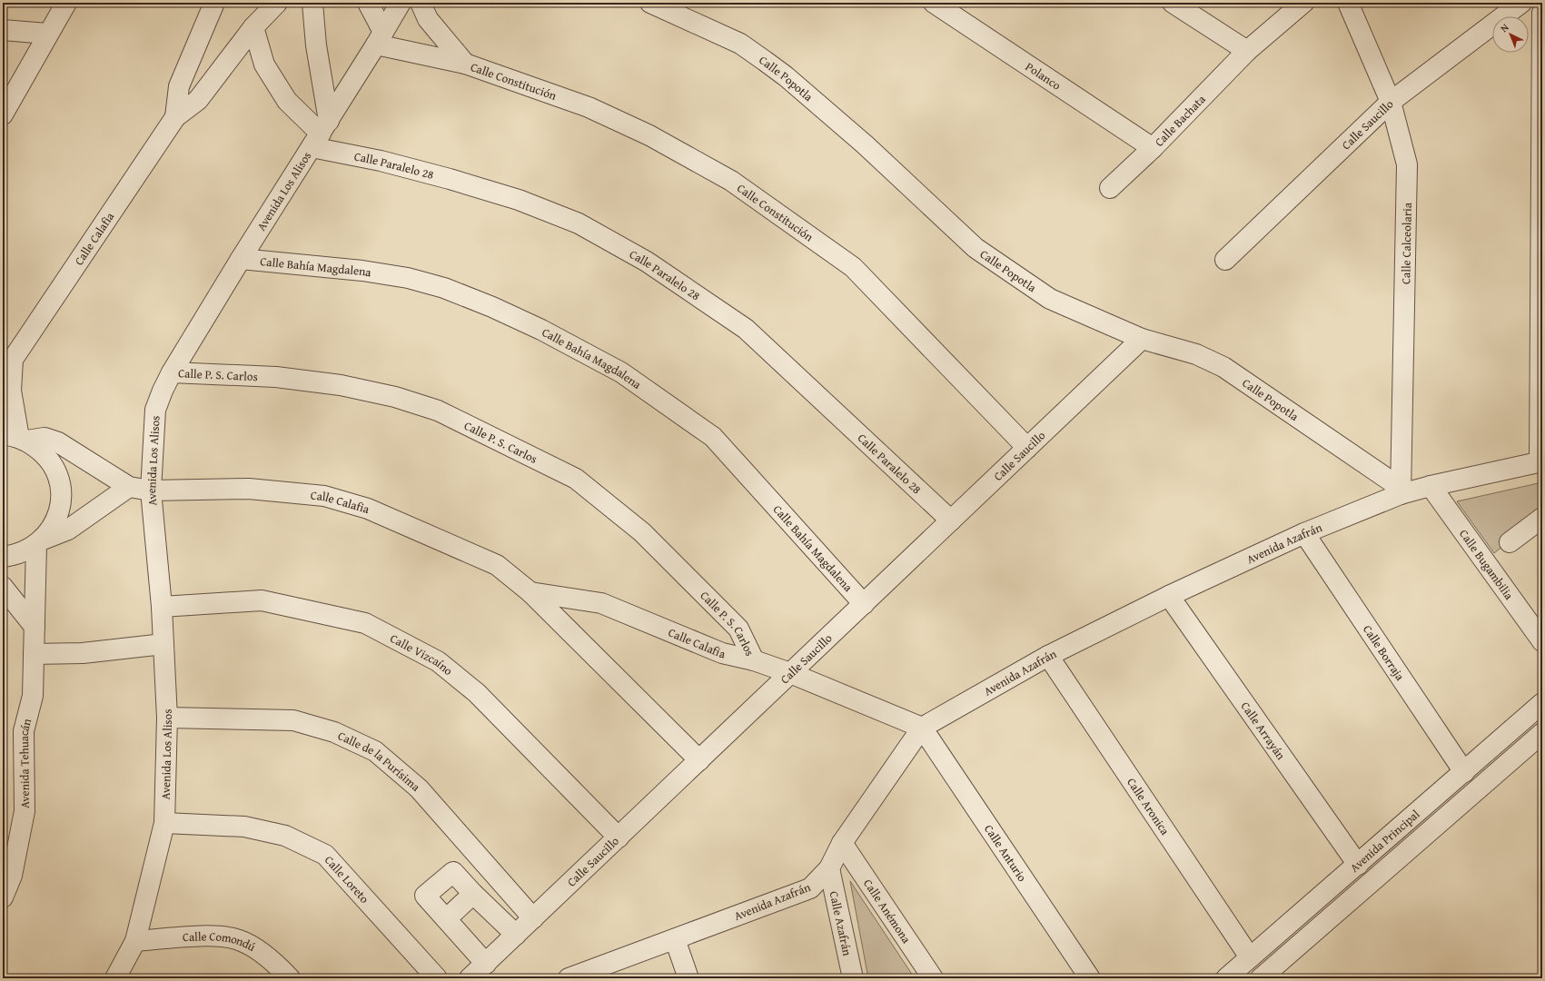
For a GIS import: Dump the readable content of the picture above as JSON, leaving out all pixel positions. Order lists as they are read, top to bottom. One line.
{"streets":{"street":["Polanco","Calle Popotla","Calle Constitución","Calle Bachata","Calle Saucillo","Calle Paralelo 28","Avenida Los Alisos","Calle Calafia","Calle Calceolaria","Calle Bahía Magdalena","Calle P. S. Carlos","Avenida Azafrán","Calle Bugambilia","Calle Borraja","Calle Vizcaíno","Calle Arrayán","Calle de la Purísima","Avenida Tehuacán","Calle Aronica","Avenida Principal","Calle Anturio","Calle Loreto","Calle Anémona","Calle Azafrán","Calle Comondú"]},"crossings":[["Polanco","Calle Bachata"],["Calle Popotla","Calle Saucillo"],["Calle Popotla","Calle Calceolaria"],["Calle Popotla","Avenida Azafrán"],["Calle Constitución","Calle Saucillo"],["Calle Constitución","Avenida Los Alisos"],["Calle Saucillo","Calle Paralelo 28"],["Calle Saucillo","Calle Calafia"],["Calle Saucillo","Calle Calceolaria"],["Calle Saucillo","Calle Bahía Magdalena"],["Calle Saucillo","Calle Vizcaíno"],["Calle Saucillo","Calle de la Purísima"],["Calle Paralelo 28","Avenida Los Alisos"],["Avenida Los Alisos","Calle Calafia"],["Avenida Los Alisos","Calle Bahía Magdalena"],["Avenida Los Alisos","Calle P. S. Carlos"],["Avenida Los Alisos","Calle Vizcaíno"],["Avenida Los Alisos","Calle de la Purísima"],["Avenida Los Alisos","Calle Loreto"],["Avenida Los Alisos","Calle Comondú"],["Calle Calafia","Calle P. S. Carlos"],["Calle Calafia","Avenida Azafrán"],["Calle Calafia","Calle Anturio"],["Calle Calceolaria","Avenida Azafrán"],["Avenida Azafrán","Calle Bugambilia"],["Avenida Azafrán","Calle Borraja"],["Avenida Azafrán","Calle Arrayán"],["Avenida Azafrán","Calle Aronica"],["Avenida Azafrán","Calle Anturio"],["Avenida Azafrán","Calle Anémona"],["Avenida Azafrán","Calle Azafrán"],["Calle Borraja","Avenida Principal"],["Calle Arrayán","Avenida Principal"],["Calle Aronica","Avenida Principal"]],"north":"top left"}
